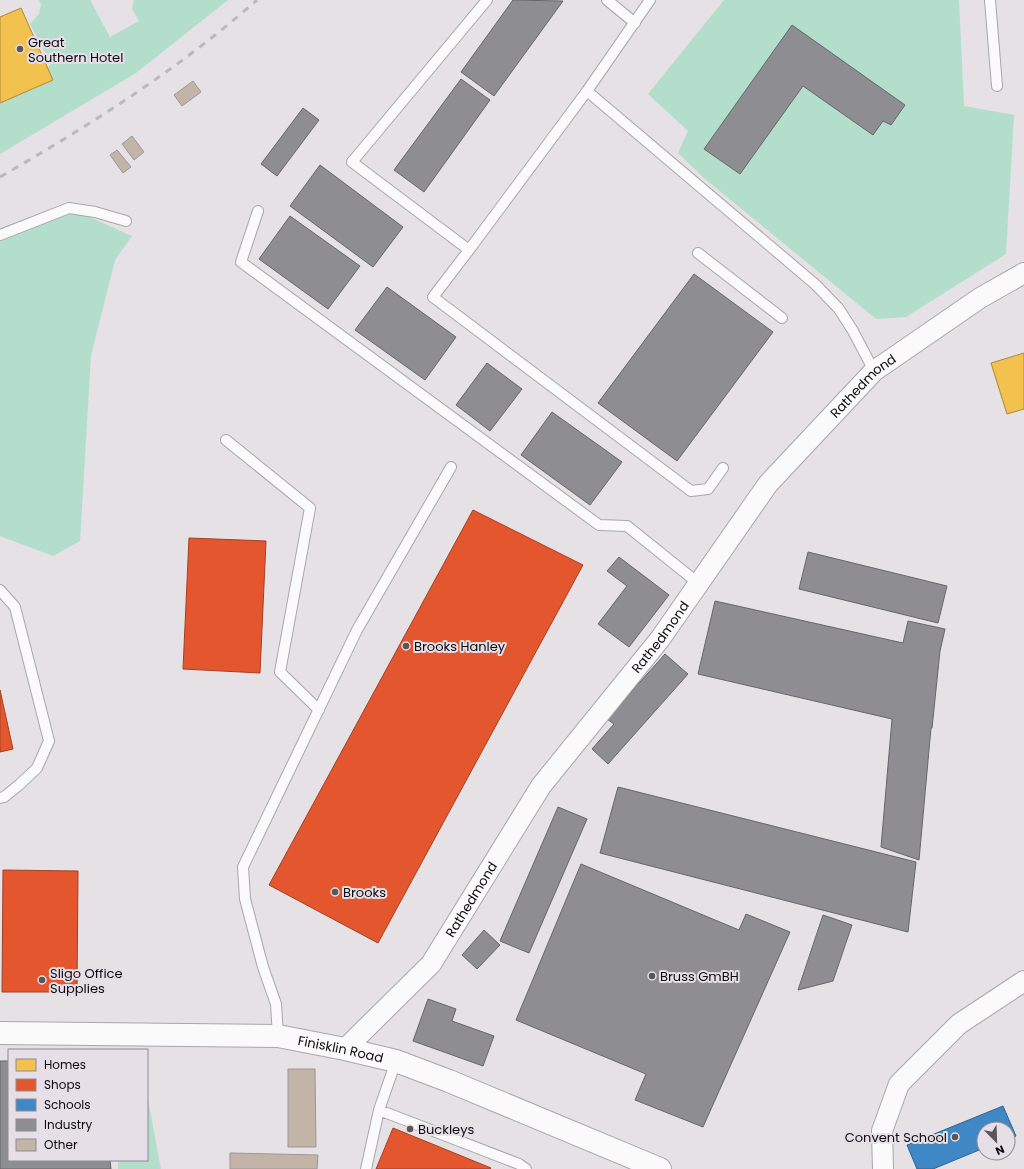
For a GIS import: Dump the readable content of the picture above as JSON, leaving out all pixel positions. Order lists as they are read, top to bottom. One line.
{"streets":{"street":["Rathedmond","Finisklin Road"]},"crossings":[["Rathedmond","Finisklin Road"]],"places":["Great Southern Hotel","Brooks Hanley","Brooks","Bruss GmBH","Sligo Office Supplies","Buckleys","Convent School"],"legend":["Homes","Shops","Schools","Industry","Other"],"north":"bottom right"}
